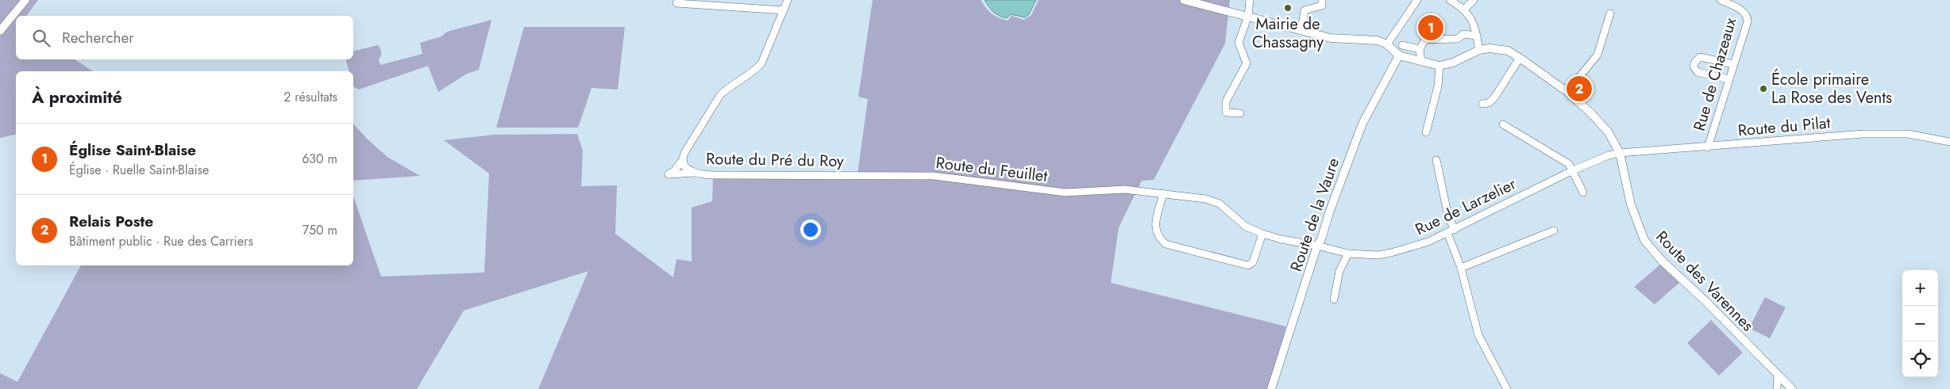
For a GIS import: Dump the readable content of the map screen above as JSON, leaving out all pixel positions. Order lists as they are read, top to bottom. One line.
{"streets":{"street":["Rue de Chazeaux","Route du Pilat","Route du Pré du Roy","Route du Feuillet","Rue de Larzelier","Route de la Vaure","Route des Varennes"]},"crossings":[["Rue de Chazeaux","Route du Pilat"],["Route du Pilat","Rue de Larzelier"],["Route du Pilat","Route des Varennes"],["Route du Pré du Roy","Route du Feuillet"],["Route du Feuillet","Rue de Larzelier"],["Rue de Larzelier","Route de la Vaure"],["Rue de Larzelier","Route des Varennes"]],"places":["Mairie de Chassagny","École primaire La Rose des Vents"],"page":{"pins":["1","2"],"search":"Rechercher","heading":["À proximité","2 résultats"],"list":[{"mark":"1","name":"Église Saint-Blaise","note":"Église · Ruelle Saint-Blaise","value":"630 m"},{"mark":"2","name":"Relais Poste","note":"Bâtiment public · Rue des Carriers","value":"750 m"}],"map_buttons":["+","−"]}}
